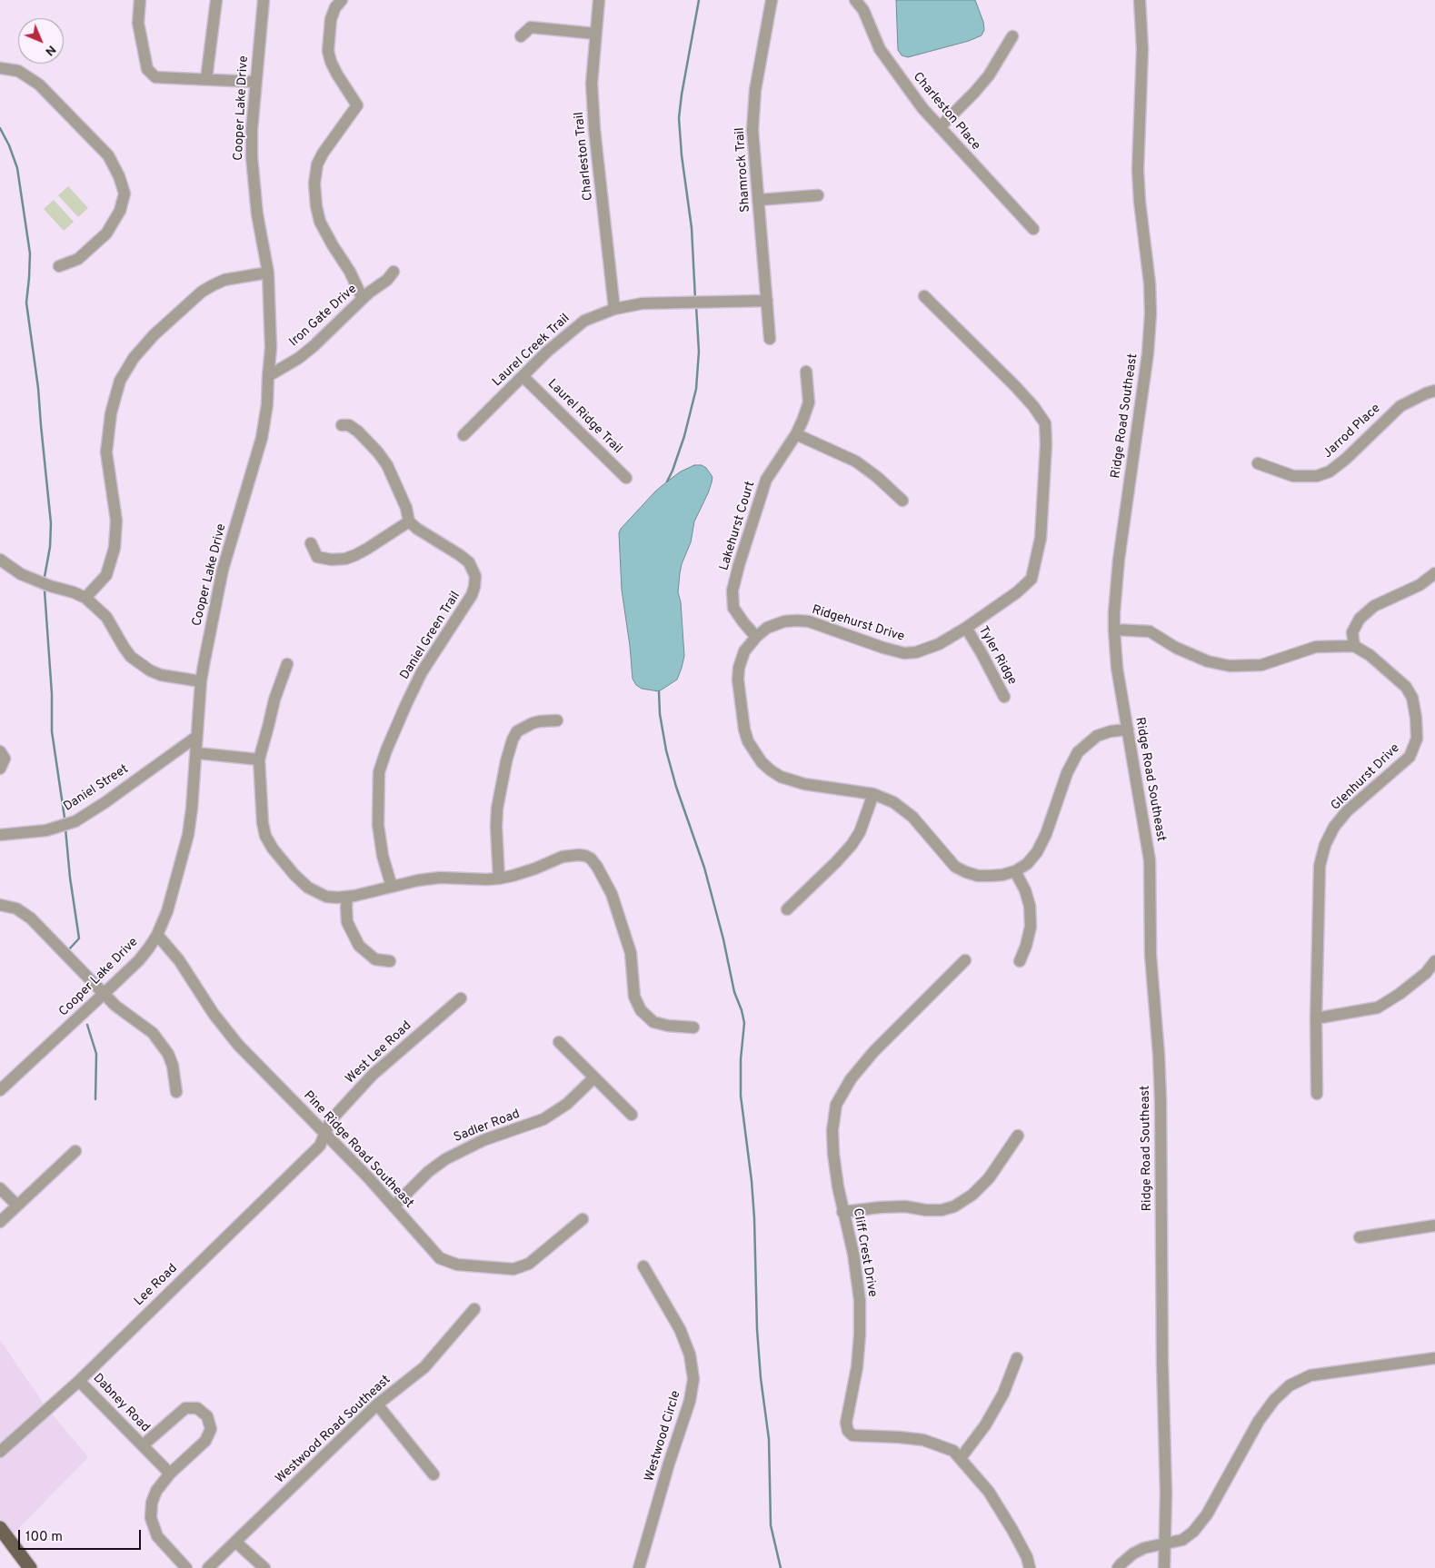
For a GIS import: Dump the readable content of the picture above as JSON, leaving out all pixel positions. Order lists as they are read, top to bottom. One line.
{"streets":{"street":["Cooper Lake Drive","Charleston Place","Charleston Trail","Shamrock Trail","Iron Gate Drive","Laurel Creek Trail","Ridge Road Southeast","Laurel Ridge Trail","Jarrod Place","Lakehurst Court","Ridgehurst Drive","Daniel Green Trail","Tyler Ridge","Glenhurst Drive","Daniel Street","West Lee Road","Sadler Road","Pine Ridge Road Southeast","Cliff Crest Drive","Lee Road","Dabney Road","Westwood Road Southeast","Westwood Circle"]},"crossings":[["Cooper Lake Drive","Iron Gate Drive"],["Cooper Lake Drive","Daniel Street"],["Cooper Lake Drive","Pine Ridge Road Southeast"],["Charleston Trail","Laurel Creek Trail"],["Shamrock Trail","Laurel Creek Trail"],["Laurel Creek Trail","Laurel Ridge Trail"],["Ridge Road Southeast","Ridgehurst Drive"],["Lakehurst Court","Ridgehurst Drive"],["Ridgehurst Drive","Tyler Ridge"],["West Lee Road","Pine Ridge Road Southeast"],["West Lee Road","Lee Road"],["Sadler Road","Pine Ridge Road Southeast"],["Pine Ridge Road Southeast","Lee Road"],["Lee Road","Dabney Road"]],"scale_bar":"100 m","north":"bottom right"}
